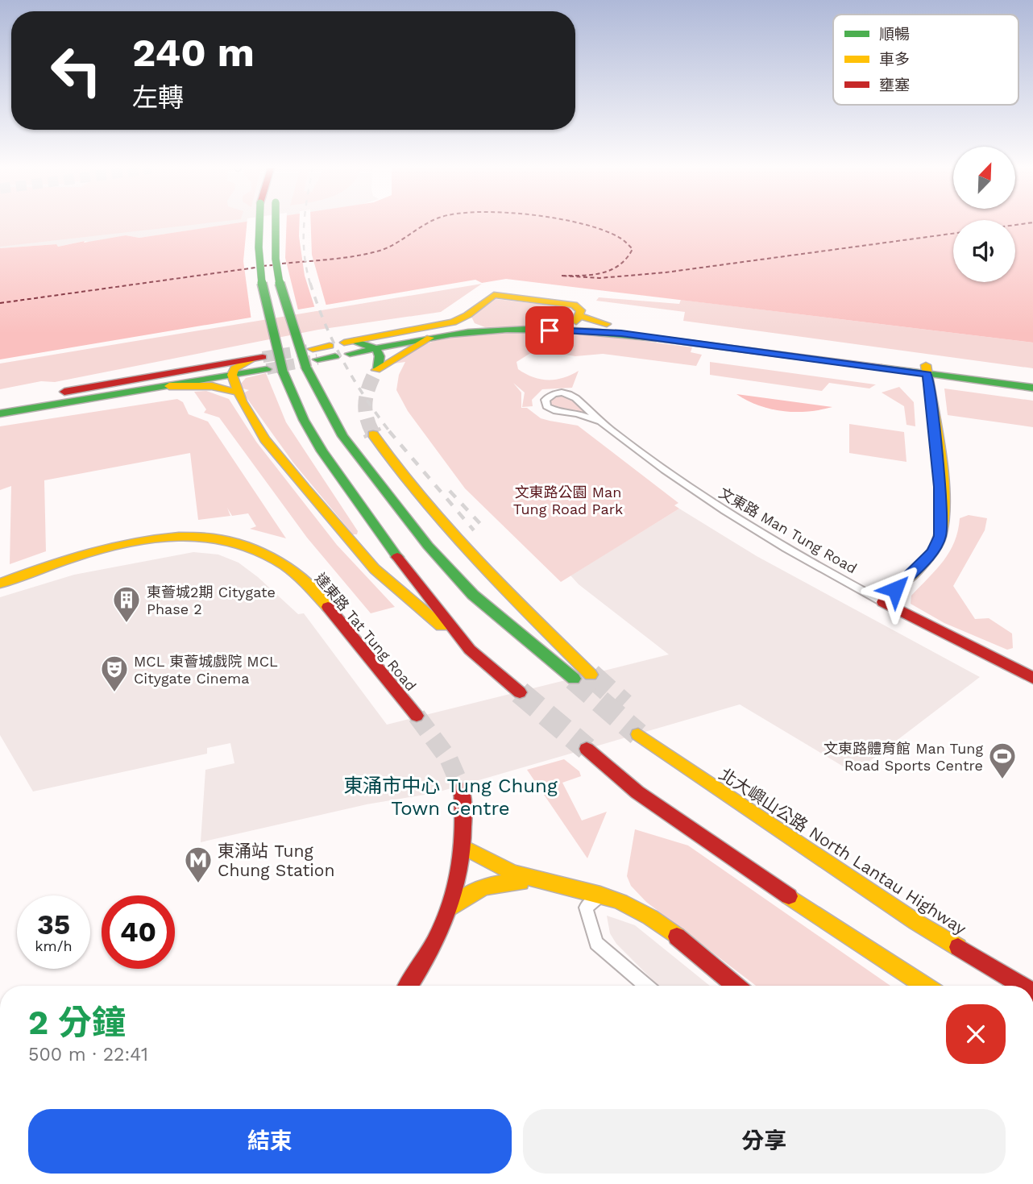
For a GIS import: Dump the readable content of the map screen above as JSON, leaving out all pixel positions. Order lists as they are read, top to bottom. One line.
{"streets":{"main road":["文東路 Man Tung Road","達東路 Tat Tung Road","北大嶼山公路 North Lantau Highway"]},"districts":["東涌市中心 Tung Chung Town Centre"],"parks":["文東路公園 Man Tung Road Park"],"places":{"building":["東薈城2期 Citygate Phase 2"],"theatre":["MCL 東薈城戲院 MCL Citygate Cinema"],"sports":["文東路體育館 Man Tung Road Sports Centre"],"metro station":["東涌站 Tung Chung Station"]},"legend":["順暢","車多","壅塞"],"north":"top right","page":{"turn":["240 m","左轉"],"speed":"35 km/h","limit":"40","heading":["2 分鐘","500 m · 22:41"],"buttons":["結束","分享"]}}
